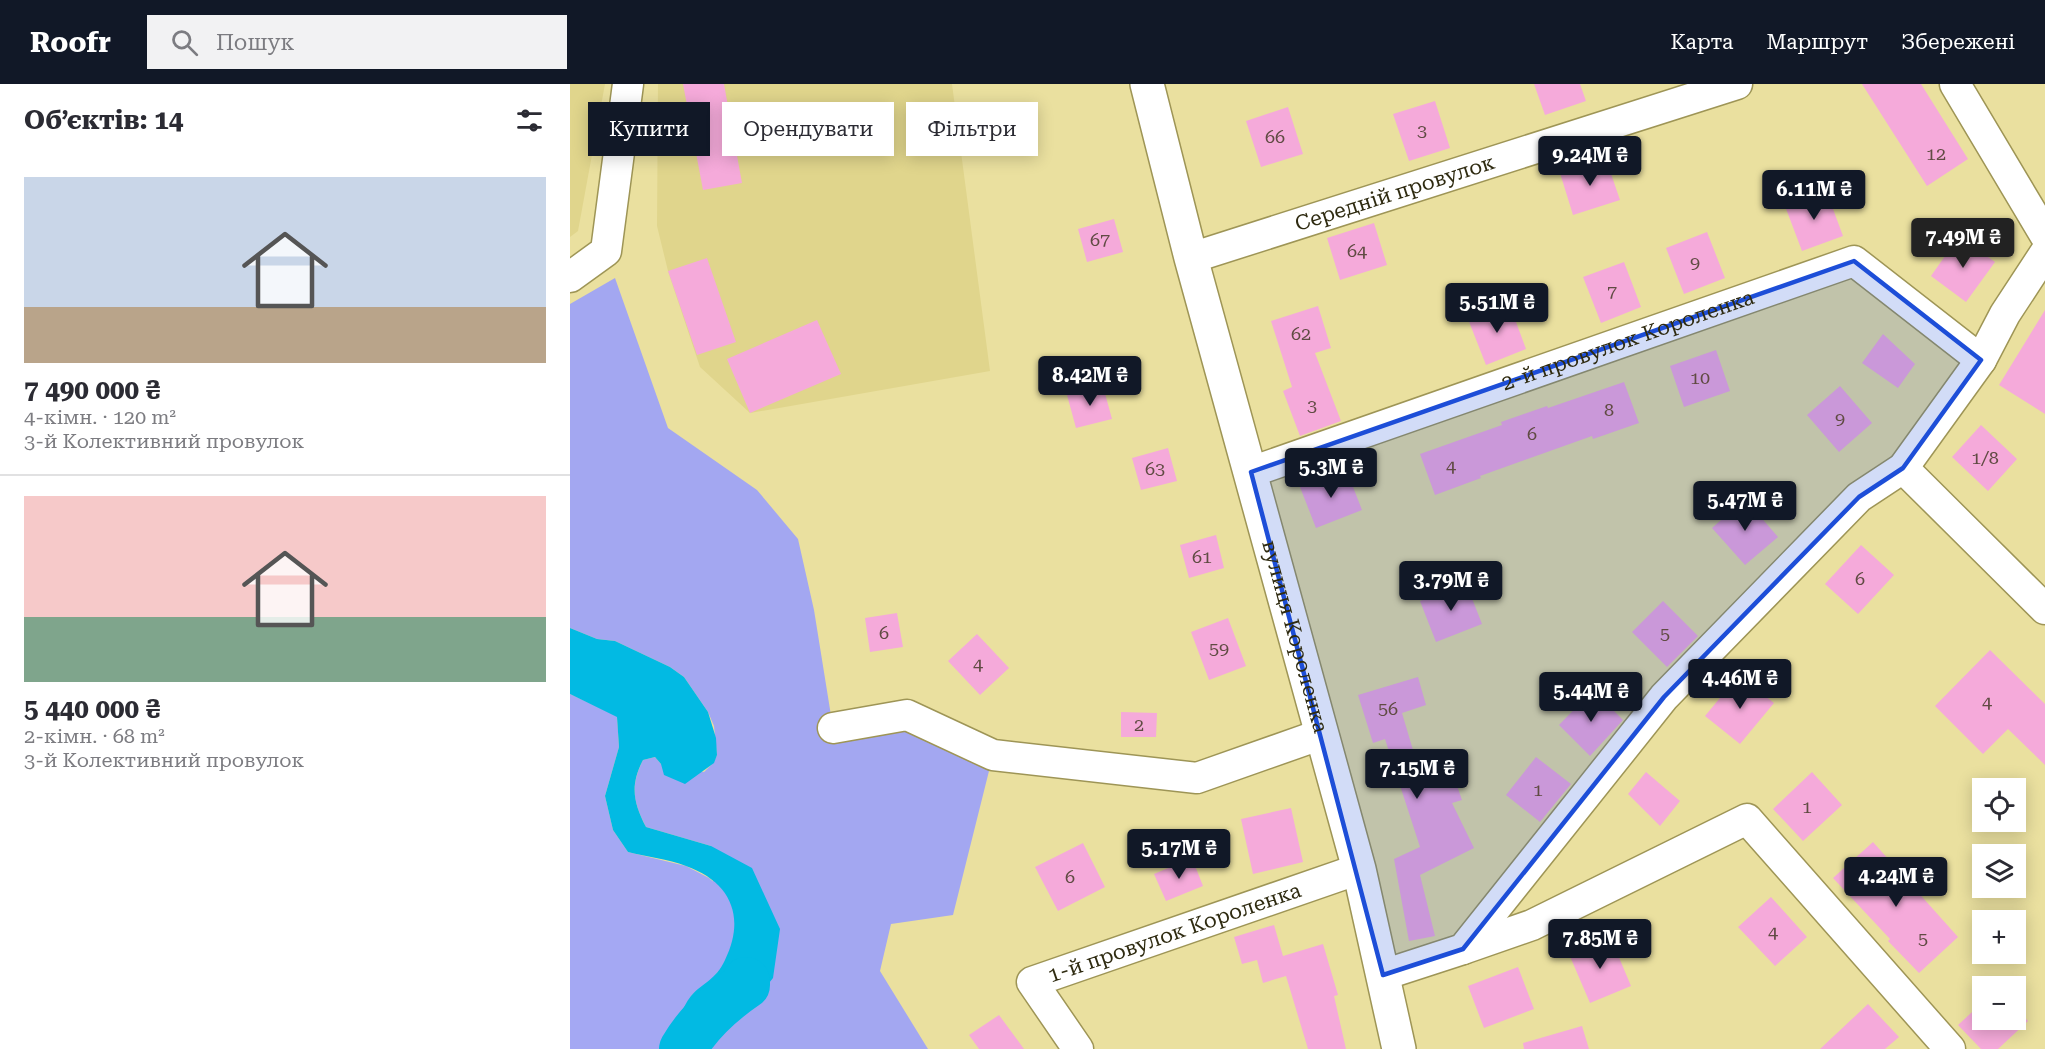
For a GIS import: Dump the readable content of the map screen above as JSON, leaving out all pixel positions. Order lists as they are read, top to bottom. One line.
{"streets":{"street":["Середній провулок","2-й провулок Короленка","вулиця Короленка","1-й провулок Короленка"]},"crossings":[["Середній провулок","вулиця Короленка"],["2-й провулок Короленка","вулиця Короленка"],["вулиця Короленка","1-й провулок Короленка"]],"house_numbers":["3","66","12","67","64","9","7","62","10","3","8","9","6","1/8","4","63","61","6","6","5","59","4","4","56","2","1","1","6","4","5"],"page":{"header":"Roofr","search":"Пошук","nav":["Карта","Маршрут","Збережені"],"heading":"Об’єктів: 14","chip":["Купити","Орендувати","Фільтри"],"price":["9.24M ₴","6.11M ₴","7.49M ₴","5.51M ₴","8.42M ₴","5.3M ₴","5.47M ₴","3.79M ₴","4.46M ₴","5.44M ₴","7.15M ₴","5.17M ₴","4.24M ₴","7.85M ₴"],"list":[{"name":"7 490 000 ₴","note":"4-кімн. · 120 m² · 3-й Колективний провулок"},{"name":"5 440 000 ₴","note":"2-кімн. · 68 m² · 3-й Колективний провулок"}],"map_buttons":["+","−"]}}
